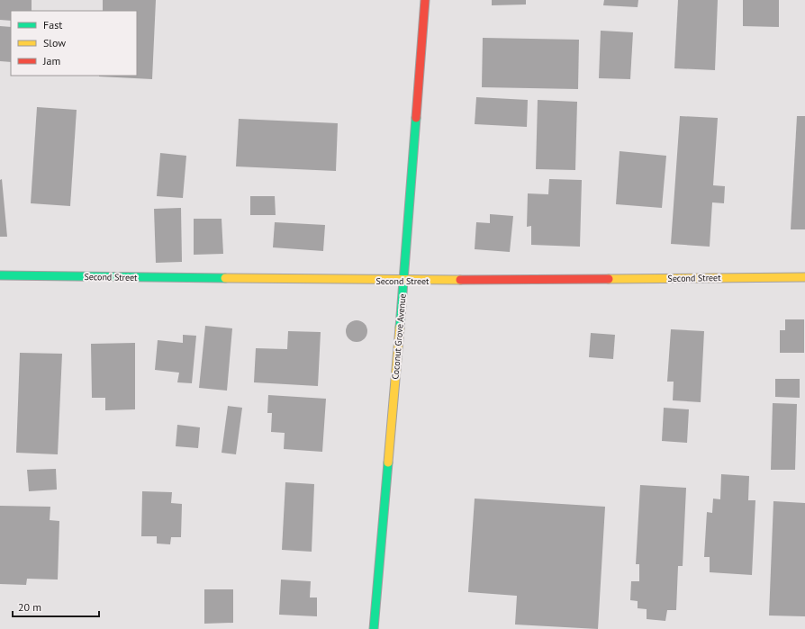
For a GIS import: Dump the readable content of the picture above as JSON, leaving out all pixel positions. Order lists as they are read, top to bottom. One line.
{"streets":{"street":["Second Street","Coconut Grove Avenue"]},"crossings":[["Second Street","Coconut Grove Avenue"]],"legend":["Fast","Slow","Jam"],"scale_bar":"20 m"}
